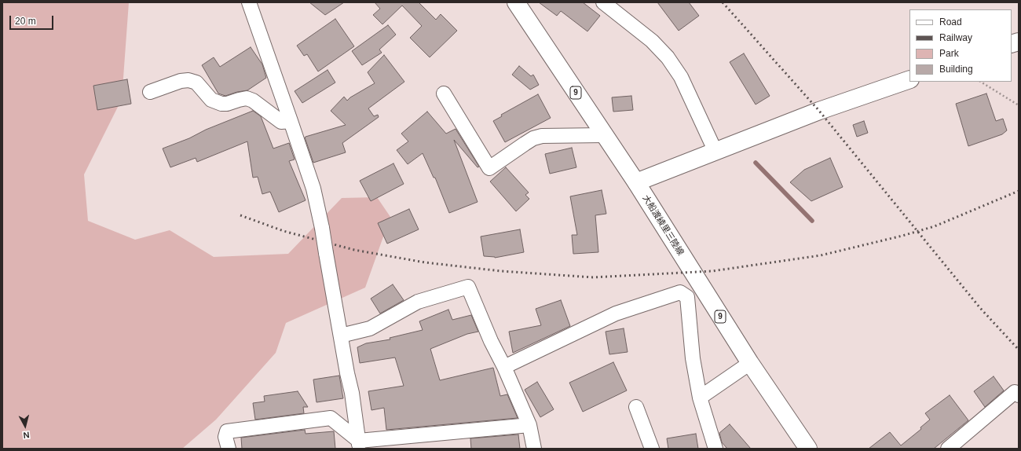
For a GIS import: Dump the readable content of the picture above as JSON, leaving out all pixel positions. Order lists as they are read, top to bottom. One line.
{"streets":{"main road":["9","大船渡綾里三陸線"]},"legend":["Road","Railway","Park","Building"],"scale_bar":"20 m","north":"bottom"}
